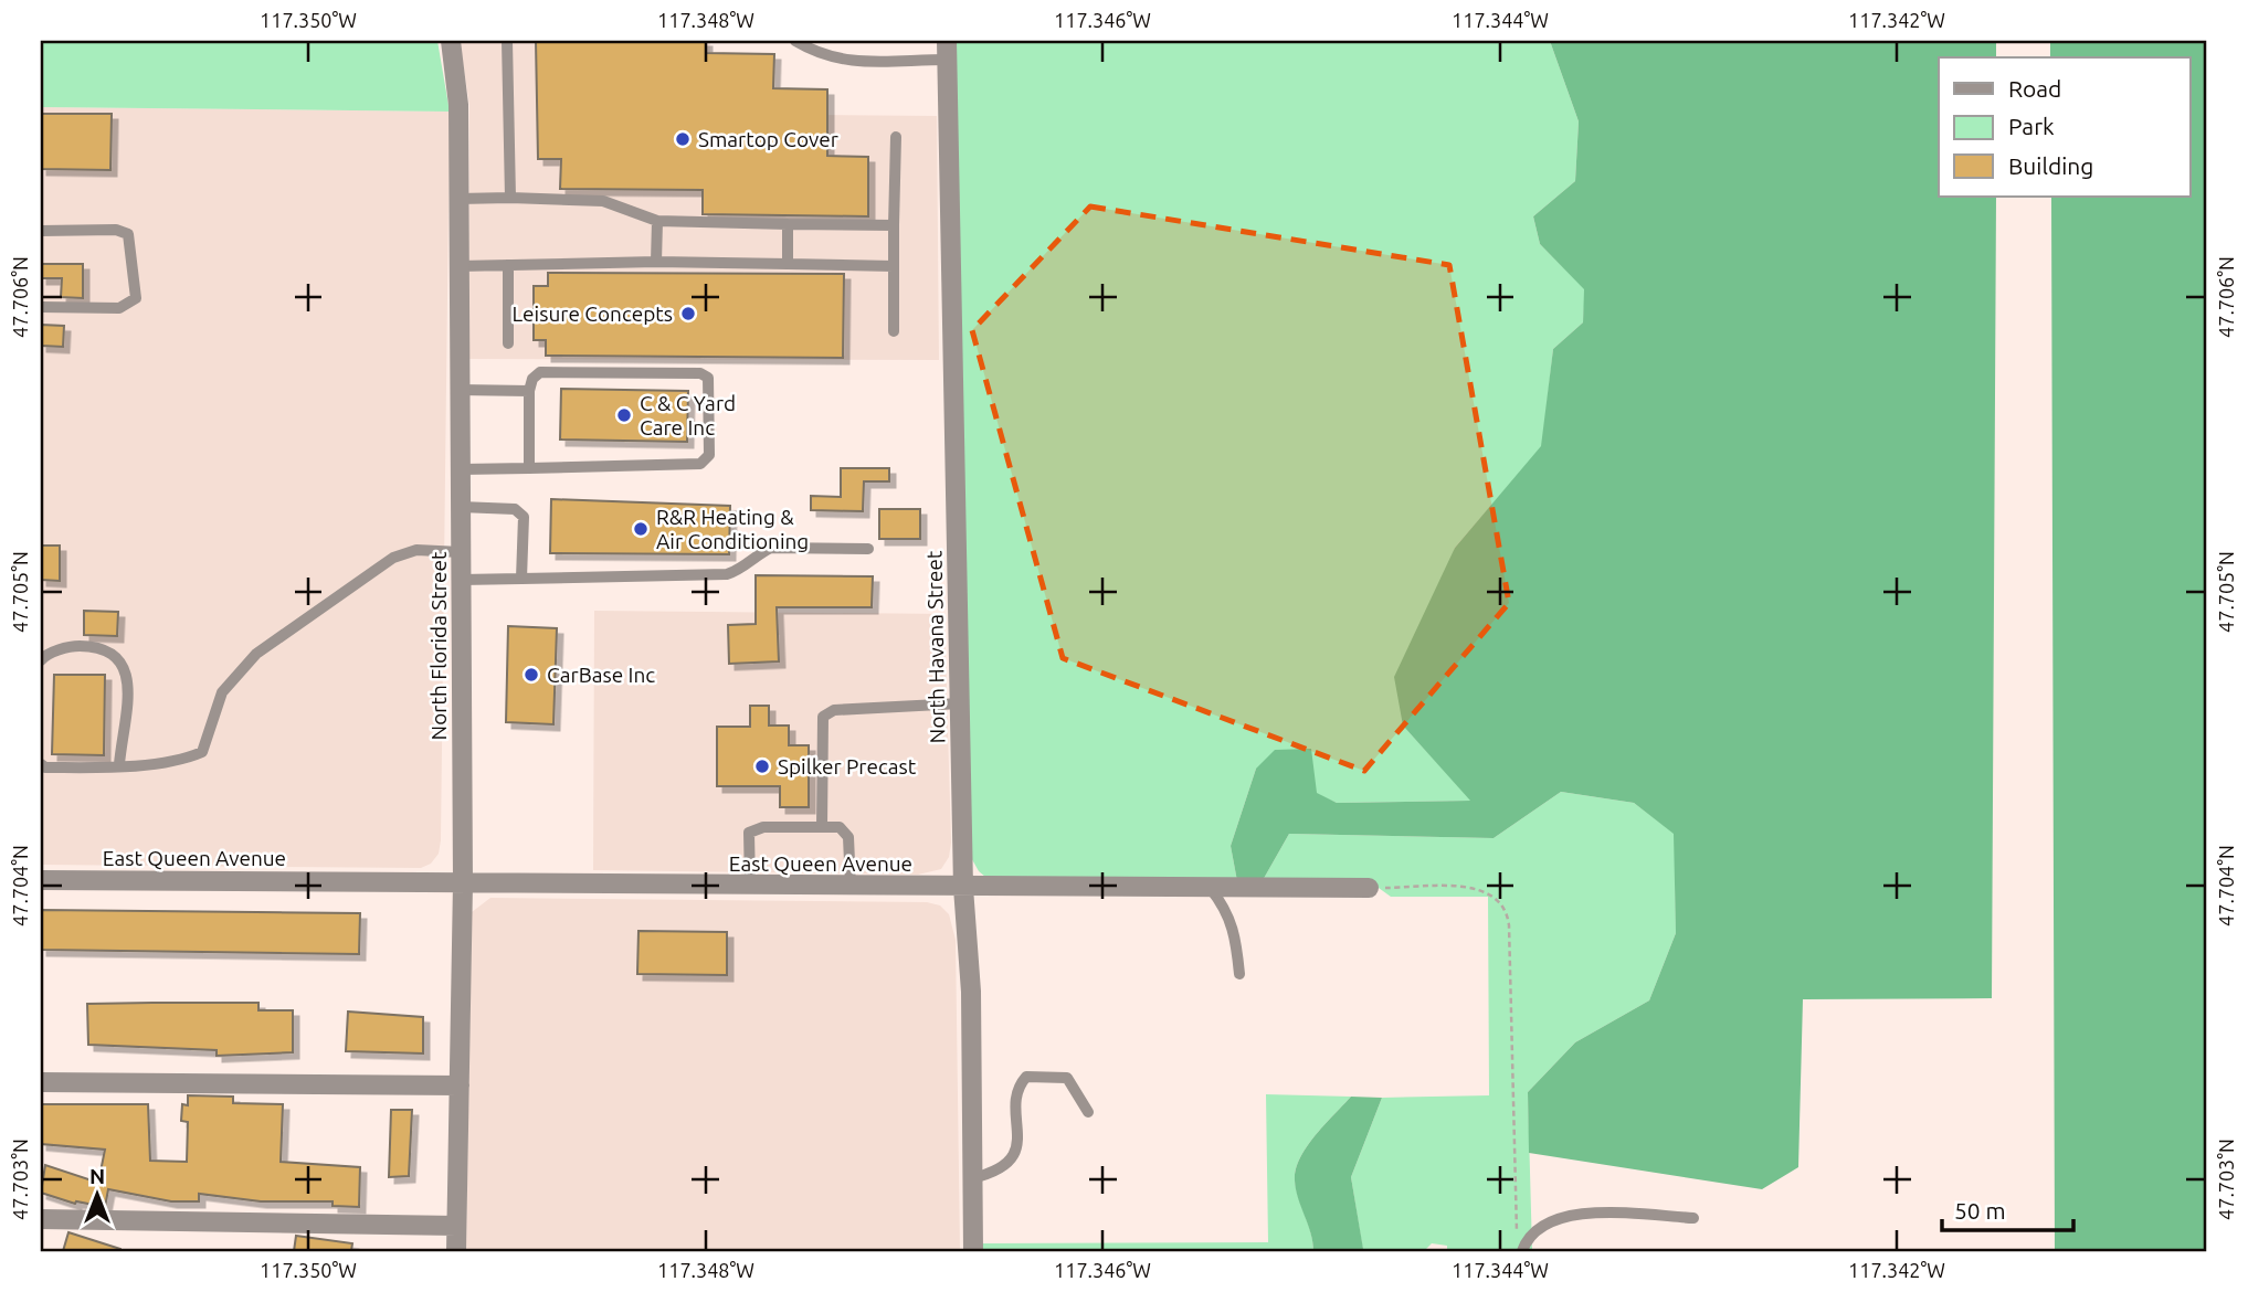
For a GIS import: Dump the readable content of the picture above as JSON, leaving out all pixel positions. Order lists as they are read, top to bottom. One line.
{"streets":{"street":["North Florida Street","North Havana Street","East Queen Avenue"]},"crossings":[["North Florida Street","East Queen Avenue"],["North Havana Street","East Queen Avenue"]],"places":["Smartop Cover","Leisure Concepts","C & C Yard Care Inc","R&R Heating & Air Conditioning","CarBase Inc","Spilker Precast"],"legend":["Road","Park","Building"],"scale_bar":"50 m","north":"top","coordinates":["117.350°W","117.348°W","117.346°W","117.344°W","117.342°W","47.706°N","47.705°N","47.704°N","47.703°N"]}
